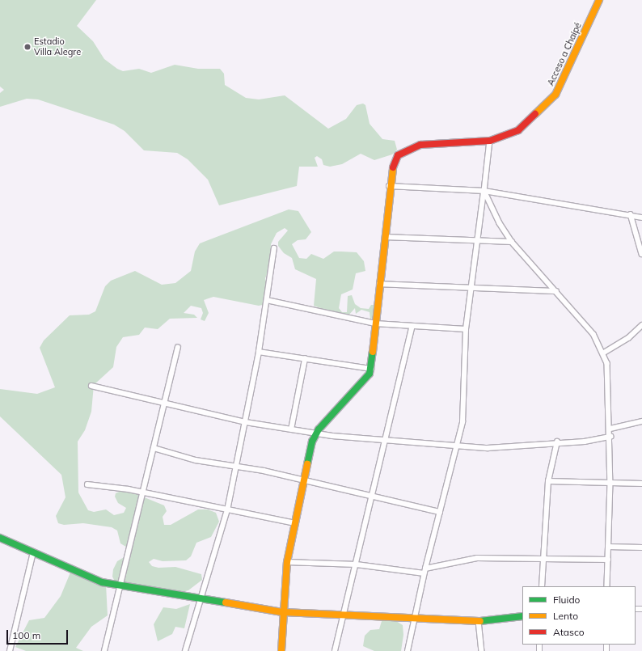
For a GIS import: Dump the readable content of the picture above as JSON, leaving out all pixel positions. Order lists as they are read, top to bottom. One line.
{"streets":{"street":["Acceso a Chaipé"]},"places":["Estadio Villa Alegre"],"legend":["Fluido","Lento","Atasco"],"scale_bar":"100 m"}
